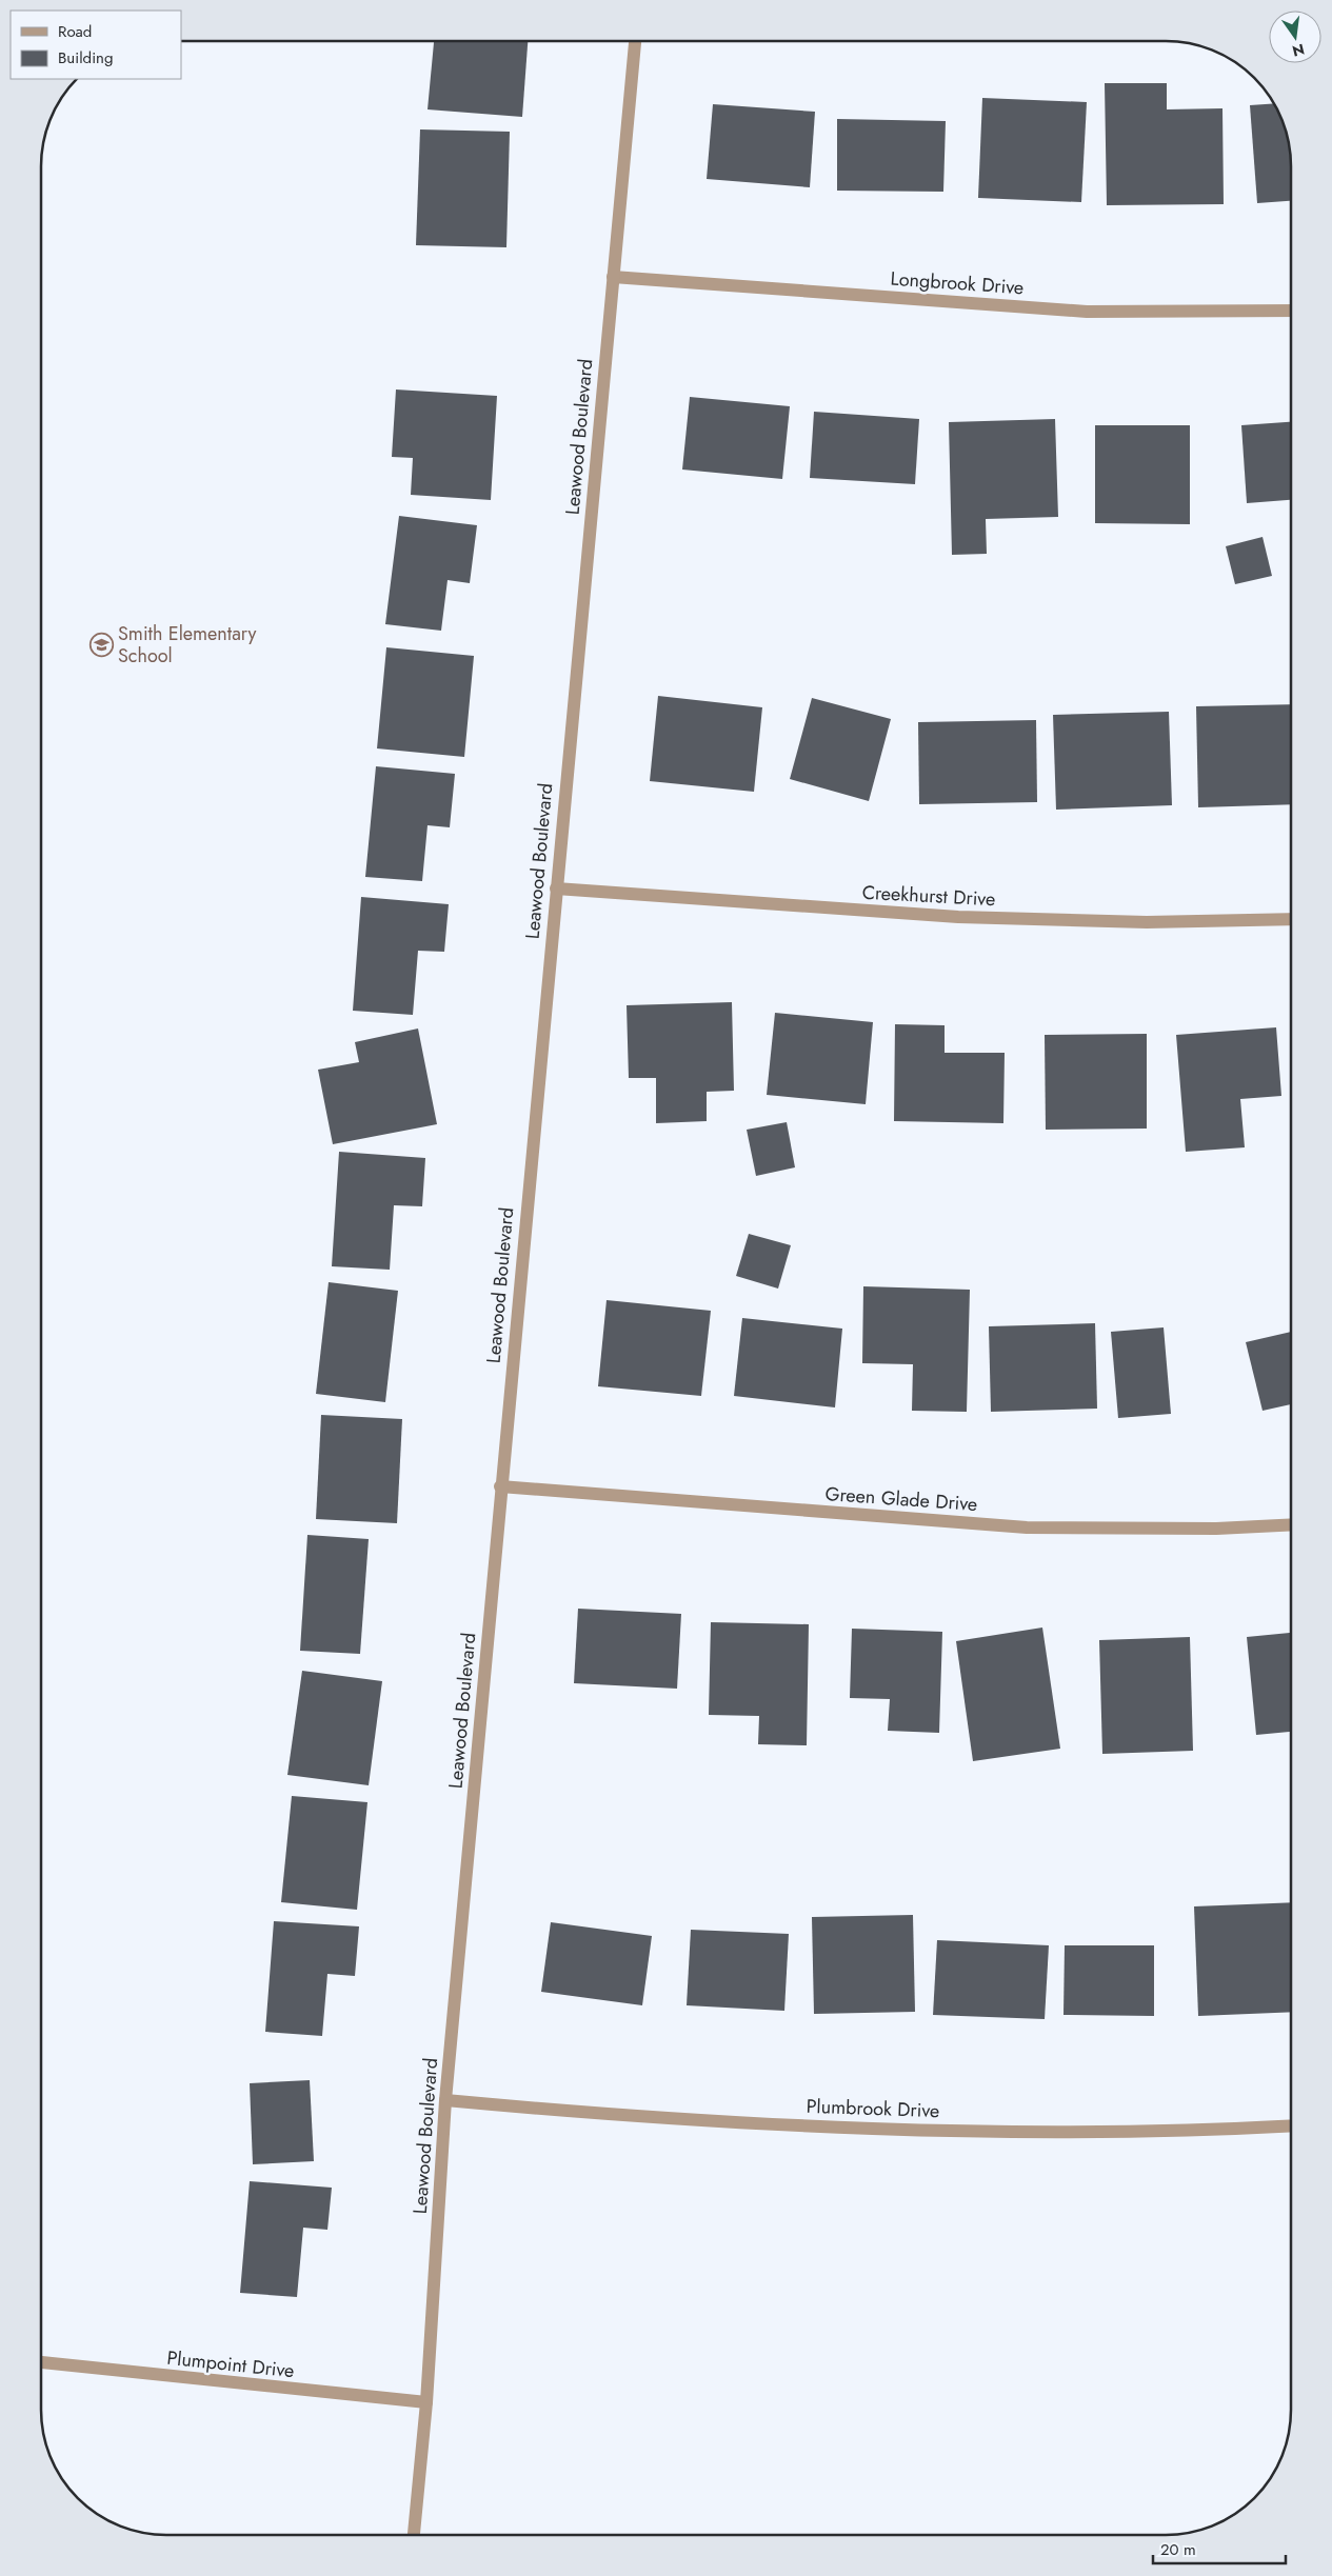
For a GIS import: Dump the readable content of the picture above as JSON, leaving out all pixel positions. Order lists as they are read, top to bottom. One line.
{"streets":{"street":["Longbrook Drive","Leawood Boulevard","Creekhurst Drive","Green Glade Drive","Plumbrook Drive","Plumpoint Drive"]},"crossings":[["Longbrook Drive","Leawood Boulevard"],["Leawood Boulevard","Creekhurst Drive"],["Leawood Boulevard","Green Glade Drive"],["Leawood Boulevard","Plumbrook Drive"],["Leawood Boulevard","Plumpoint Drive"]],"places":{"school or university":["Smith Elementary School"]},"legend":["Road","Building"],"scale_bar":"20 m","north":"bottom"}
